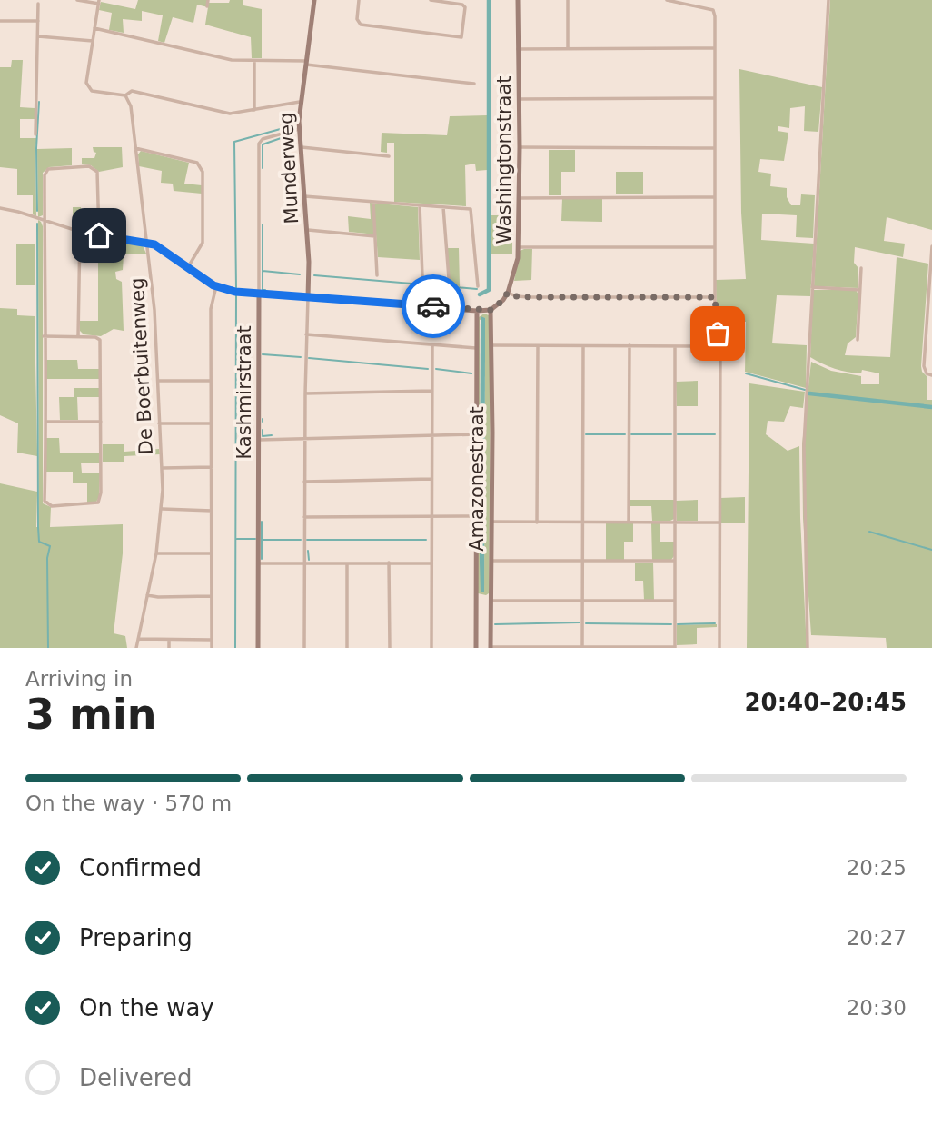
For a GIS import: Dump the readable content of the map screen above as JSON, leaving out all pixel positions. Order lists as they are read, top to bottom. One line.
{"streets":{"street":["Washingtonstraat","Munderweg","De Boerbuitenweg","Kashmirstraat","Amazonestraat"]},"crossings":[["Washingtonstraat","Amazonestraat"],["Munderweg","Kashmirstraat"]],"page":{"heading":["3 min","Arriving in","20:40–20:45"],"bar":"On the way · 570 m","list":[["Confirmed","20:25"],["Preparing","20:27"],["On the way","20:30"],"Delivered"]}}
